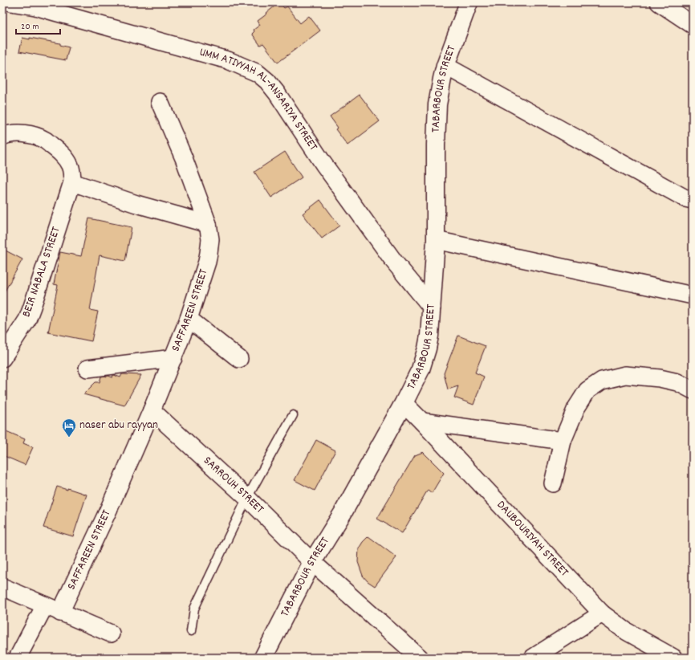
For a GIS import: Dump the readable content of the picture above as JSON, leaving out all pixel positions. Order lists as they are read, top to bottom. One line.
{"streets":{"street":["TABARBOUR STREET","UMM ATIYYAH AL-ANSARIYA STREET","BEIR NABALA STREET","SAFFAREEN STREET","SARROUH STREET","DAUBOURIYAH STREET"]},"crossings":[["TABARBOUR STREET","UMM ATIYYAH AL-ANSARIYA STREET"],["TABARBOUR STREET","SARROUH STREET"],["TABARBOUR STREET","DAUBOURIYAH STREET"],["SAFFAREEN STREET","SARROUH STREET"]],"places":{"hotel":["naser abu rayyan"]},"scale_bar":"20 m"}
